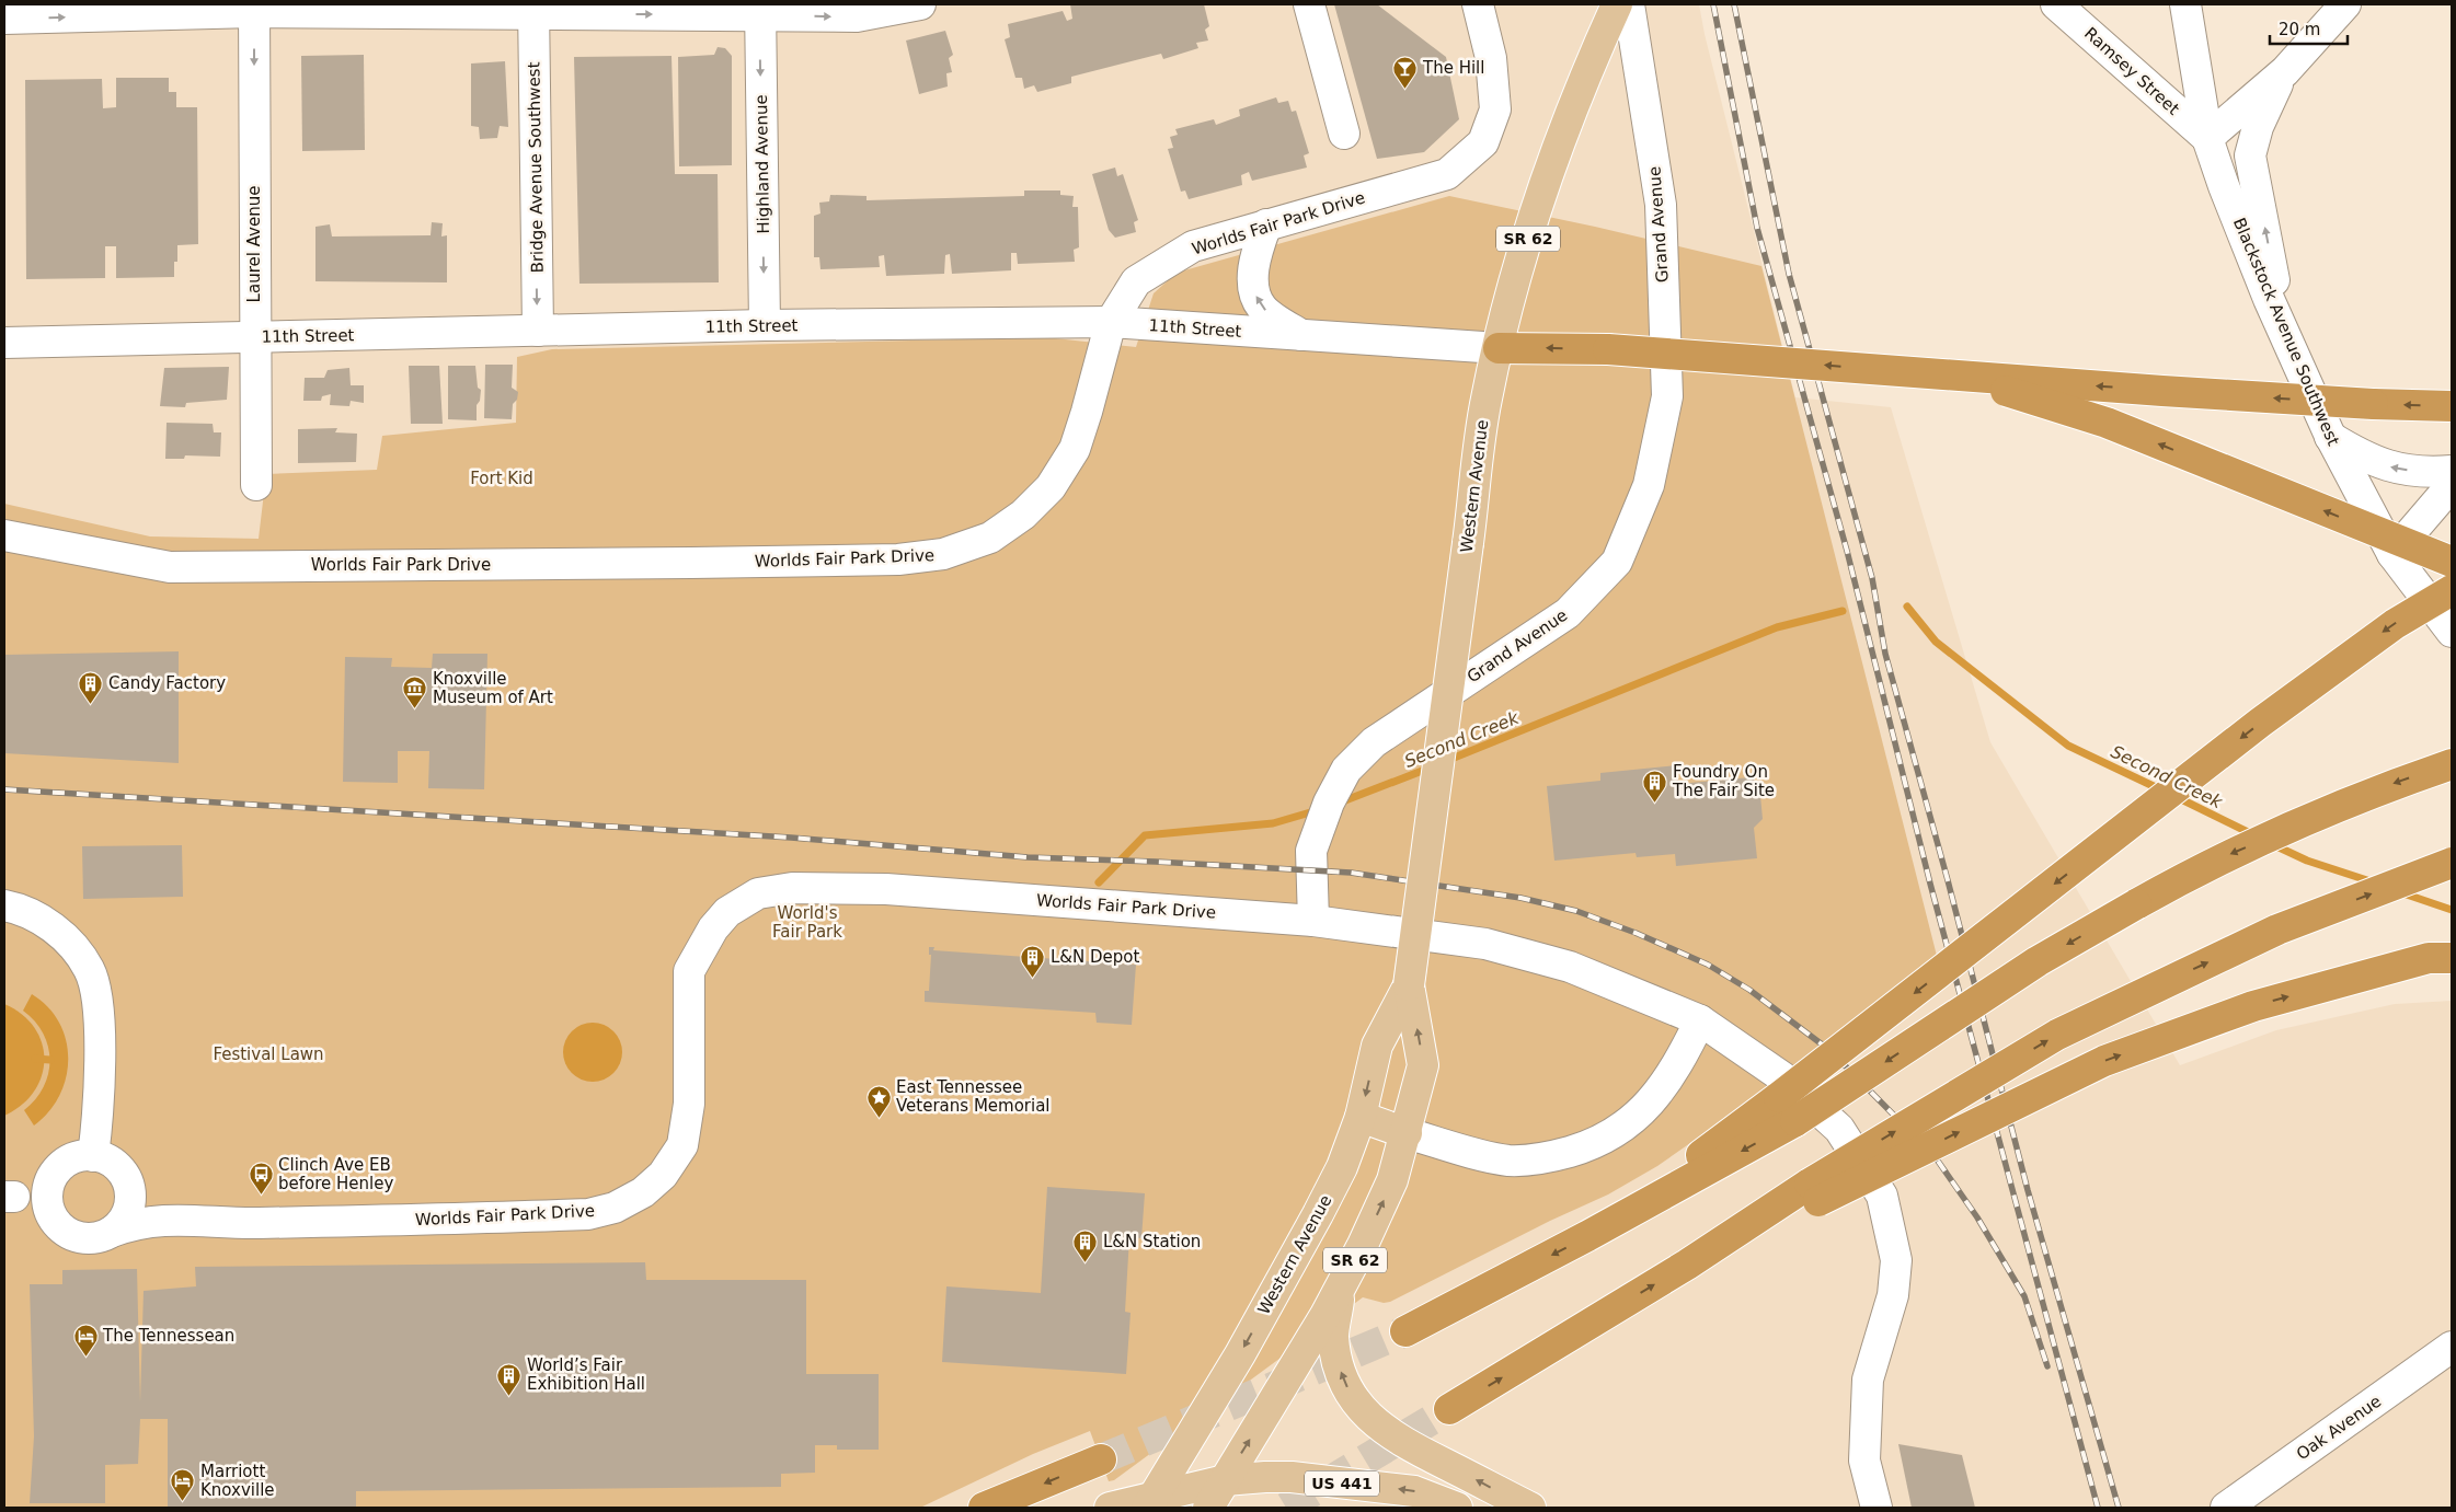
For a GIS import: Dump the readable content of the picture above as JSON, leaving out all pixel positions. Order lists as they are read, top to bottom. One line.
{"streets":{"main road":["SR 62","Western Avenue","US 441"],"street":["Ramsey Street","Highland Avenue","Bridge Avenue Southwest","Worlds Fair Park Drive","Grand Avenue","Laurel Avenue","11th Street","Blackstock Avenue Southwest","Oak Avenue"]},"crossings":[["Ramsey Street","Blackstock Avenue Southwest"],["Highland Avenue","11th Street"],["Bridge Avenue Southwest","11th Street"],["Worlds Fair Park Drive","Grand Avenue"],["Worlds Fair Park Drive","11th Street"],["Laurel Avenue","11th Street"],["11th Street","Western Avenue"],["Western Avenue","US 441"]],"one_way":["Highland Avenue","Bridge Avenue Southwest","Laurel Avenue"],"water":["Second Creek"],"parks":["Fort Kid","World's Fair Park","Festival Lawn"],"places":{"bar":["The Hill"],"building":["Candy Factory","Foundry On The Fair Site","L&N Depot","L&N Station","World’s Fair Exhibition Hall"],"museum":["Knoxville Museum of Art"],"place":["East Tennessee Veterans Memorial"],"bus stop":["Clinch Ave EB before Henley"],"hotel":["The Tennessean","Marriott Knoxville"]},"scale_bar":"20 m"}
